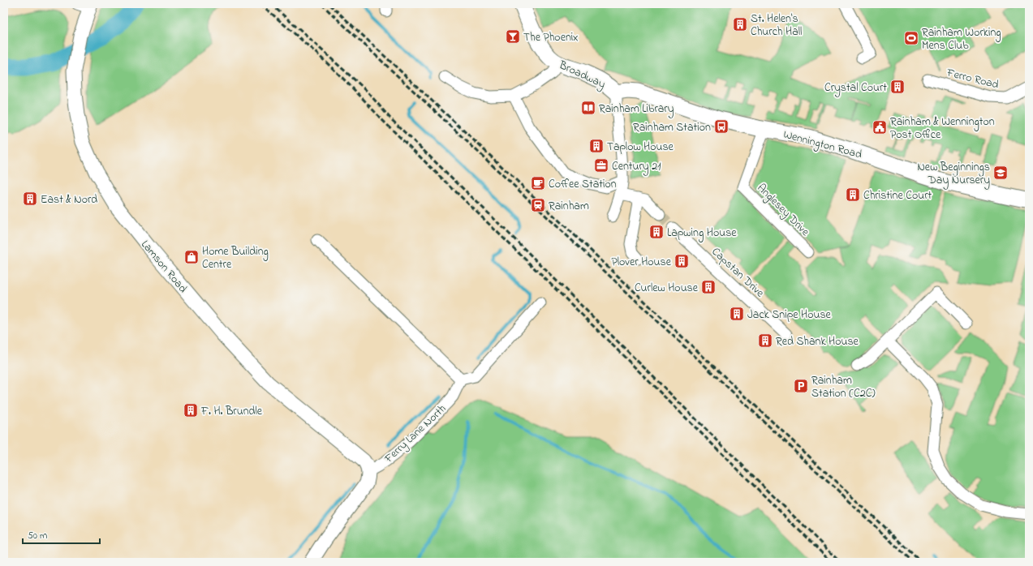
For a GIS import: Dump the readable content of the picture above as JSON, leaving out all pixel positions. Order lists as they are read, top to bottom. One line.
{"streets":{"main road":["Broadway","Wennington Road"],"street":["Ferro Road","Anglesey Drive","Lamson Road","Capstan Drive","Ferry Lane North"]},"crossings":[["Broadway","Wennington Road"],["Wennington Road","Anglesey Drive"],["Lamson Road","Ferry Lane North"]],"places":{"building":["St. Helen's Church Hall","Crystal Court","Taplow House","Christine Court","East & Nord","Lapwing House","Plover House","Curlew House","Jack Snipe House","Red Shank House","F. H. Brundle"],"bar":["The Phoenix"],"sports":["Rainham Working Mens Club"],"library":["Rainham Library"],"bus stop":["Rainham Station"],"public building":["Rainham & Wennington Post Office"],"office":["Century 21"],"school or university":["New Beginnings Day Nursery"],"cafe":["Coffee Station"],"station":["Rainham"],"shop":["Home Building Centre"],"parking":["Rainham Station (C2C)"]},"scale_bar":"50 m"}
